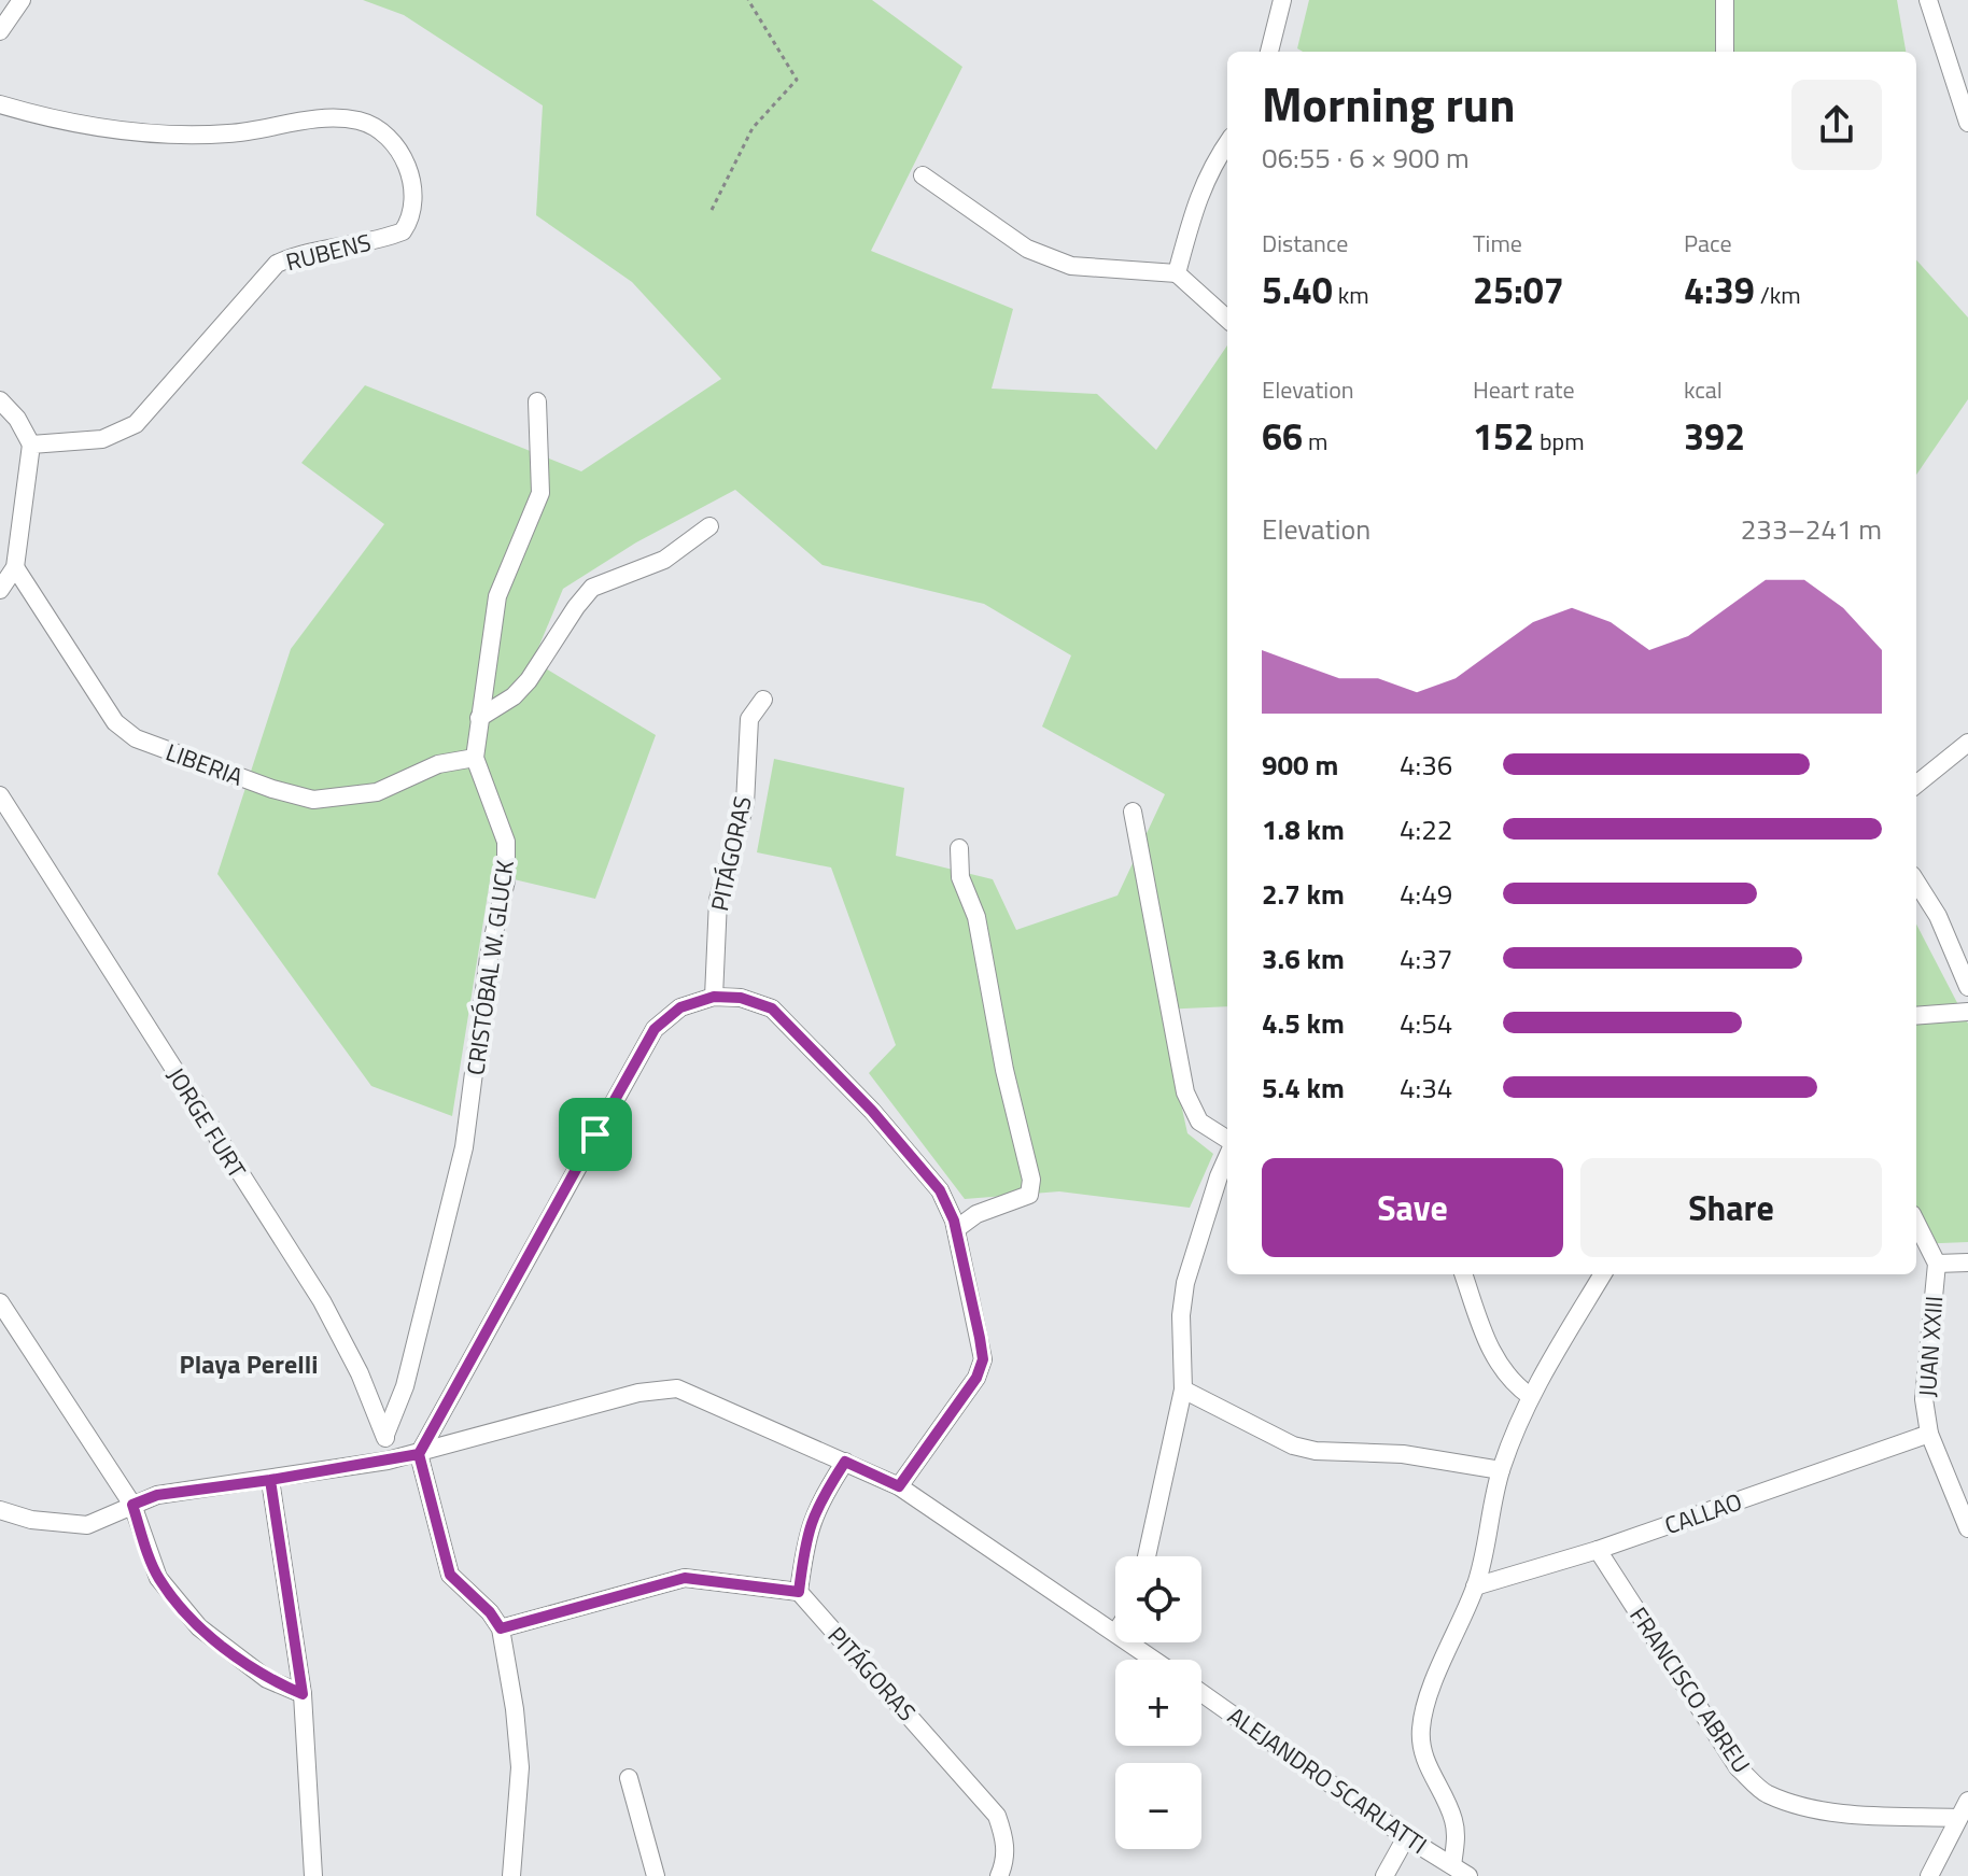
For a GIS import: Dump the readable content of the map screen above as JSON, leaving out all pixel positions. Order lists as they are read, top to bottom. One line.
{"streets":{"street":["RUBENS","LIBERIA","PITÁGORAS","CRISTÓBAL W. GLUCK","JORGE FURT","JUAN XXIII","CALLAO","FRANCISCO ABREU","ALEJANDRO SCARLATTI"]},"crossings":[["LIBERIA","CRISTÓBAL W. GLUCK"],["CRISTÓBAL W. GLUCK","JORGE FURT"],["JUAN XXIII","CALLAO"],["CALLAO","FRANCISCO ABREU"]],"districts":["Playa Perelli"],"page":{"heading":["Morning run","06:55 · 6 × 900 m"],"stats":[["Distance","5.40 km"],["Time","25:07"],["Pace","4:39 /km"],["Elevation","66 m"],["Heart rate","152 bpm"],["kcal","392"]],"chart":["Elevation","233–241 m"],"list":[{"name":"900 m","note":"4:36"},{"name":"1.8 km","note":"4:22"},{"name":"2.7 km","note":"4:49"},{"name":"3.6 km","note":"4:37"},{"name":"4.5 km","note":"4:54"},{"name":"5.4 km","note":"4:34"}],"buttons":["Save","Share"],"map_buttons":["+","−"]}}
